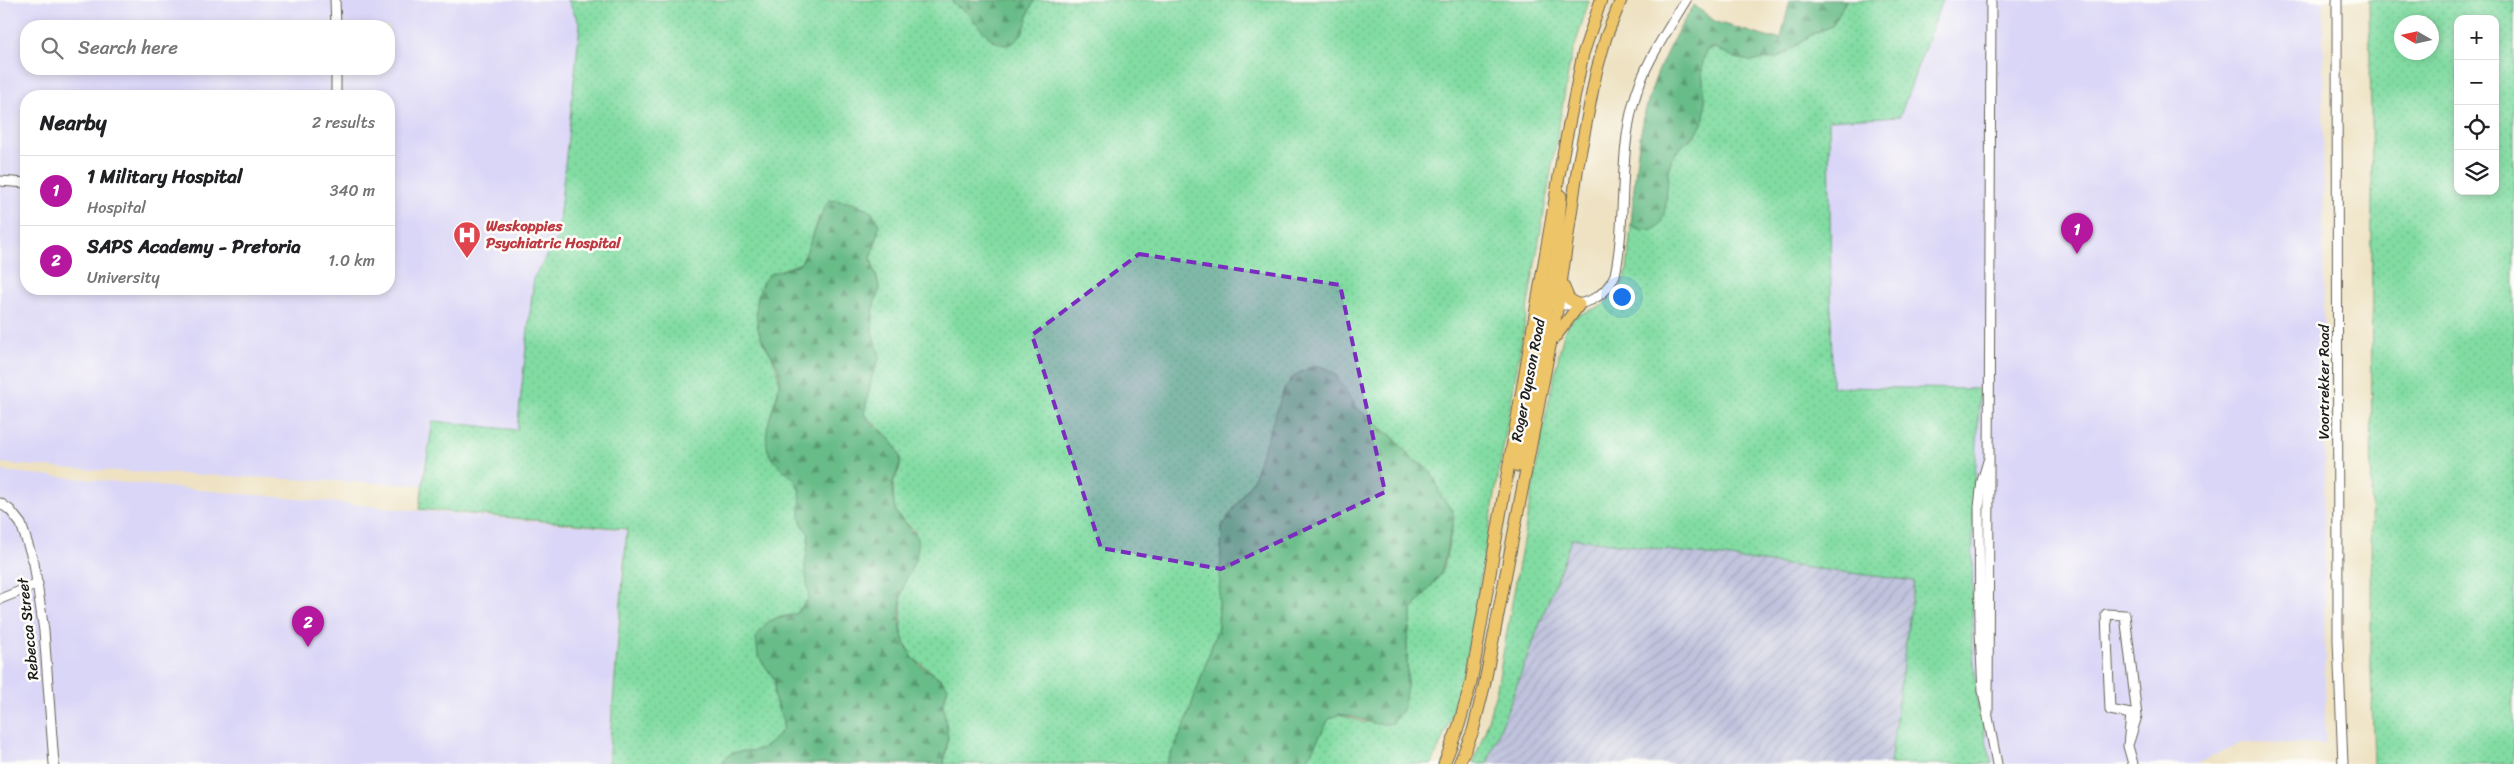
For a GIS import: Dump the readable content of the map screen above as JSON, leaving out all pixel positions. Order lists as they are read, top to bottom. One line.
{"streets":{"main road":["Roger Dyason Road"],"street":["Voortrekker Road","Rebecca Street"]},"places":{"hospital":["Weskoppies Psychiatric Hospital"]},"north":"left","page":{"map_buttons":["+","−"],"search":"Search here","heading":["Nearby","2 results"],"list":[{"mark":"1","name":"1 Military Hospital","note":"Hospital","value":"340 m"},{"mark":"2","name":"SAPS Academy - Pretoria","note":"University","value":"1.0 km"}],"pins":["1","2"]}}
